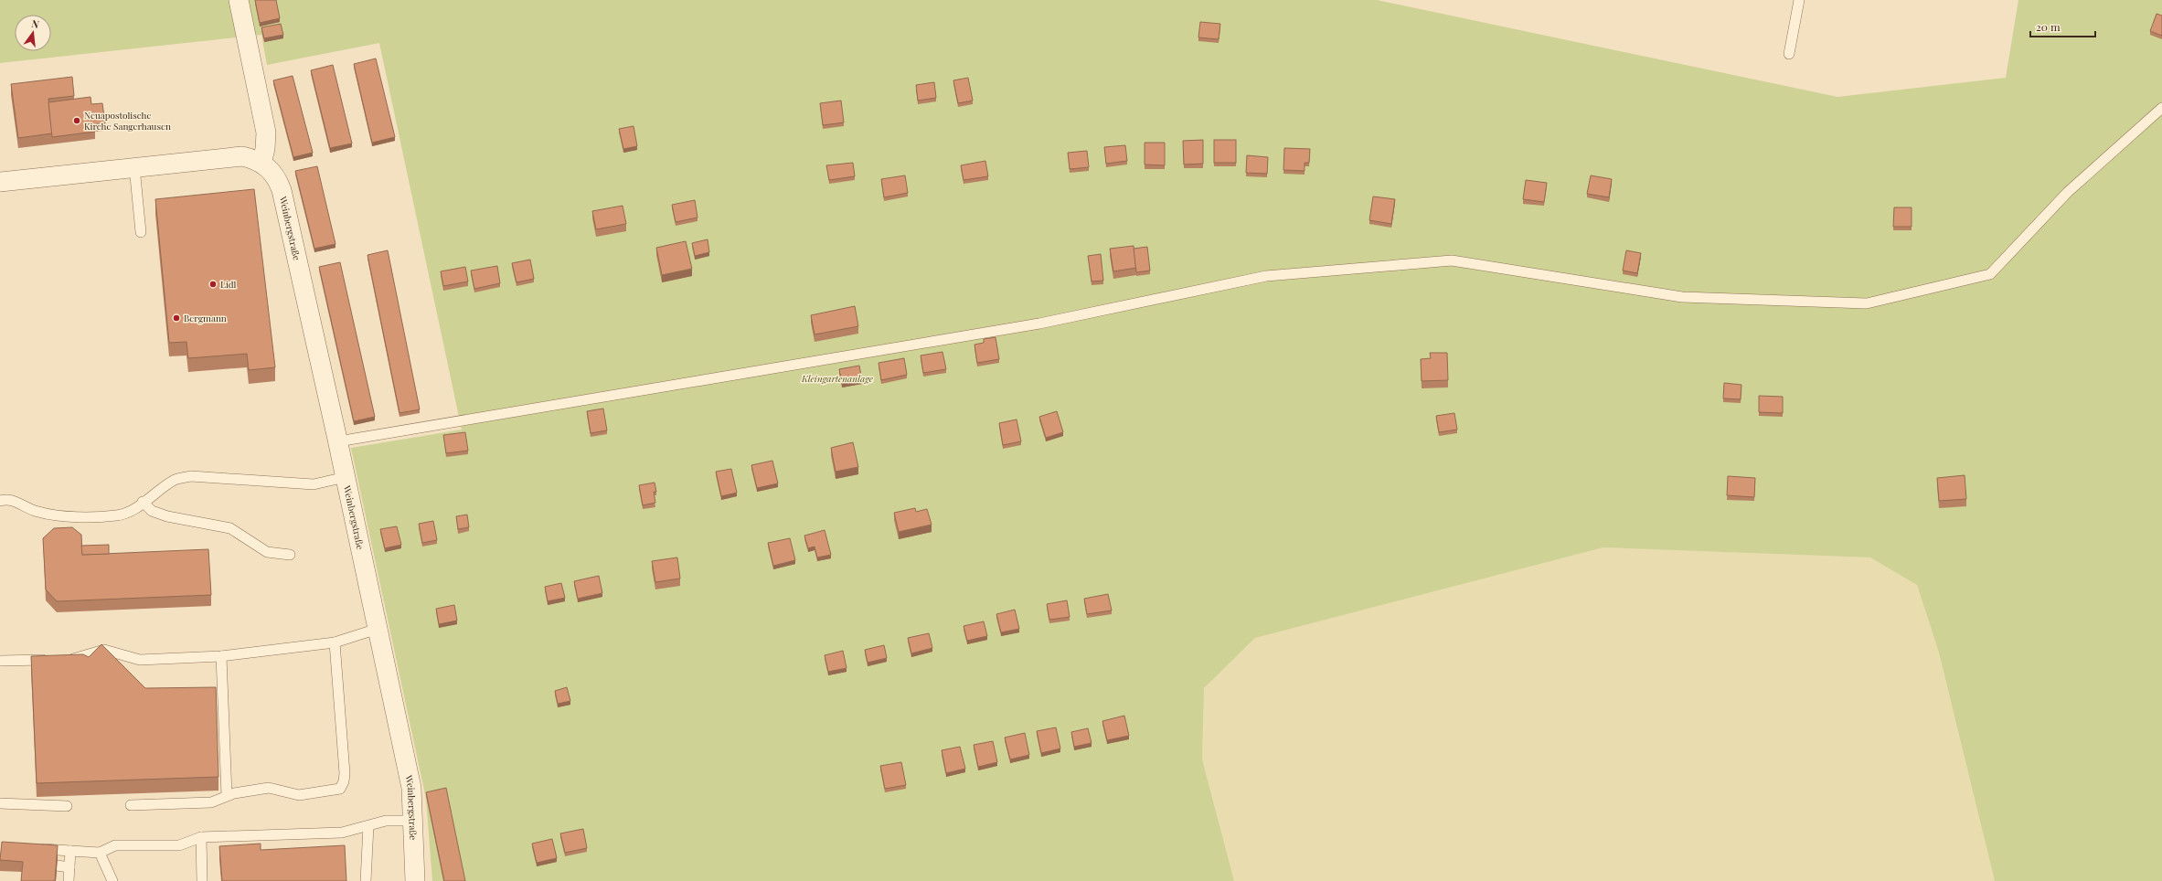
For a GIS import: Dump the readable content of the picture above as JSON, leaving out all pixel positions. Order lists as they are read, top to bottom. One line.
{"streets":{"street":["Weinbergstraße"]},"parks":["Kleingartenanlage"],"places":["Neuapostolische Kirche Sangerhausen","Lidl","Bergmann"],"scale_bar":"20 m","north":"top"}
